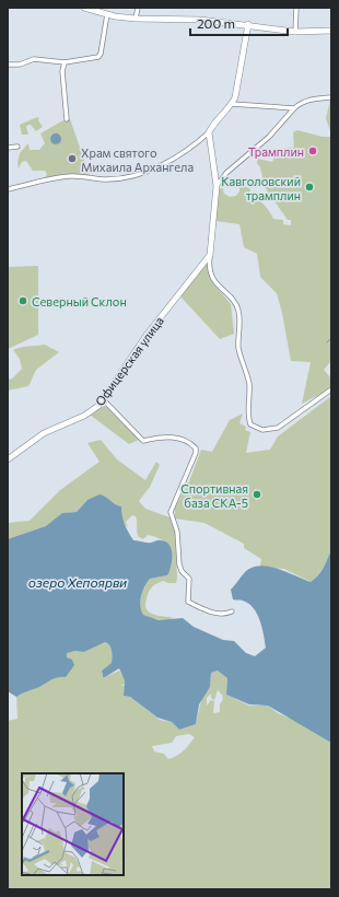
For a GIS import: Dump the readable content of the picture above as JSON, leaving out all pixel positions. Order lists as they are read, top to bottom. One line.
{"streets":{"street":["Офицерская улица"]},"water":["озеро Хепоярви"],"places":["Трамплин","Храм святого Михаила Архангела","Кавголовский трамплин","Северный Склон","Спортивная база СКА-5"],"scale_bar":"200 m"}
